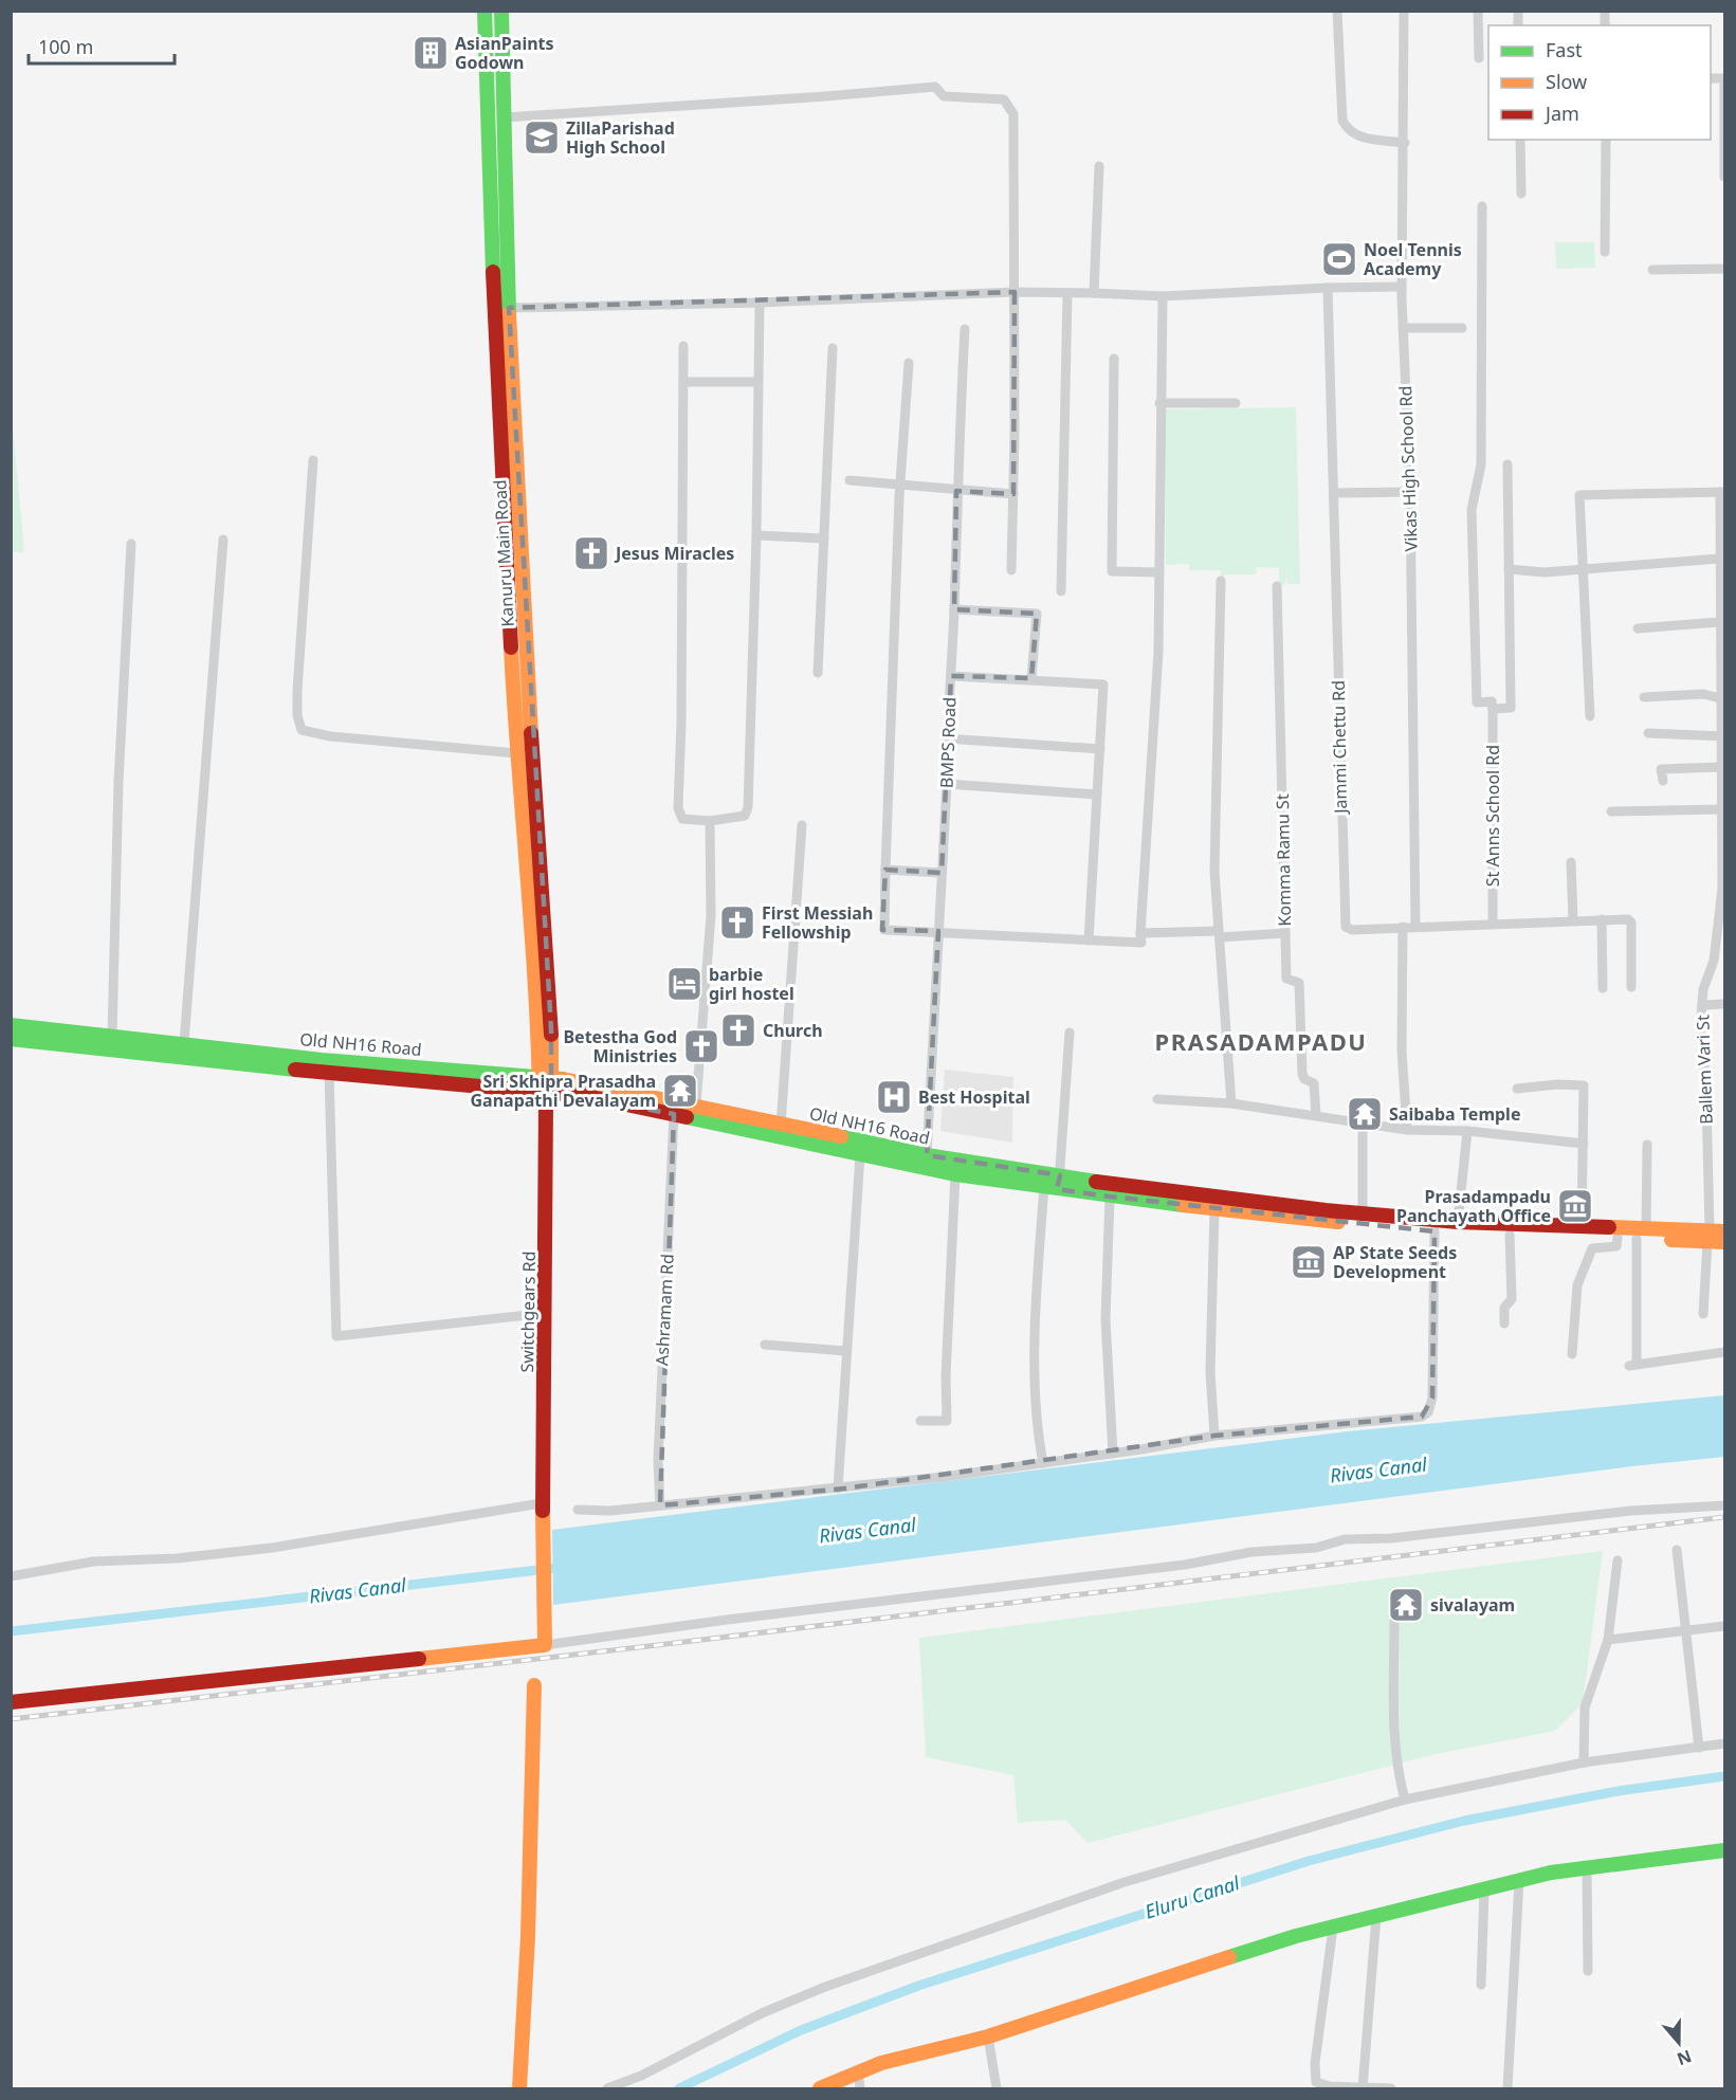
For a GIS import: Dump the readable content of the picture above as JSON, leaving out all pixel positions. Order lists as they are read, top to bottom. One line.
{"streets":{"main road":["Kanuru Main Road","Old NH16 Road","Switchgears Rd"],"street":["Vikas High School Rd","BMPS Road","Jammi Chettu Rd","St Anns School Rd","Komma Ramu St","Ballem Vari St","Ashramam Rd"]},"crossings":[["Vikas High School Rd","Jammi Chettu Rd"],["Kanuru Main Road","Old NH16 Road"],["Kanuru Main Road","Switchgears Rd"],["BMPS Road","Old NH16 Road"],["Jammi Chettu Rd","St Anns School Rd"],["Old NH16 Road","Ballem Vari St"],["Old NH16 Road","Ashramam Rd"],["Old NH16 Road","Switchgears Rd"]],"districts":["PRASADAMPADU"],"water":["Rivas Canal","Eluru Canal"],"places":{"building":["AsianPaints Godown"],"school or university":["ZillaParishad High School"],"sports":["Noel Tennis Academy"],"church":["Jesus Miracles","First Messiah Fellowship","Church","Betestha God Ministries"],"hotel":["barbie girl hostel"],"temple":["Sri Skhipra Prasadha Ganapathi Devalayam","Saibaba Temple","sivalayam"],"hospital":["Best Hospital"],"museum":["Prasadampadu Panchayath Office","AP State Seeds Development"]},"legend":["Fast","Slow","Jam"],"scale_bar":"100 m","north":"bottom"}
